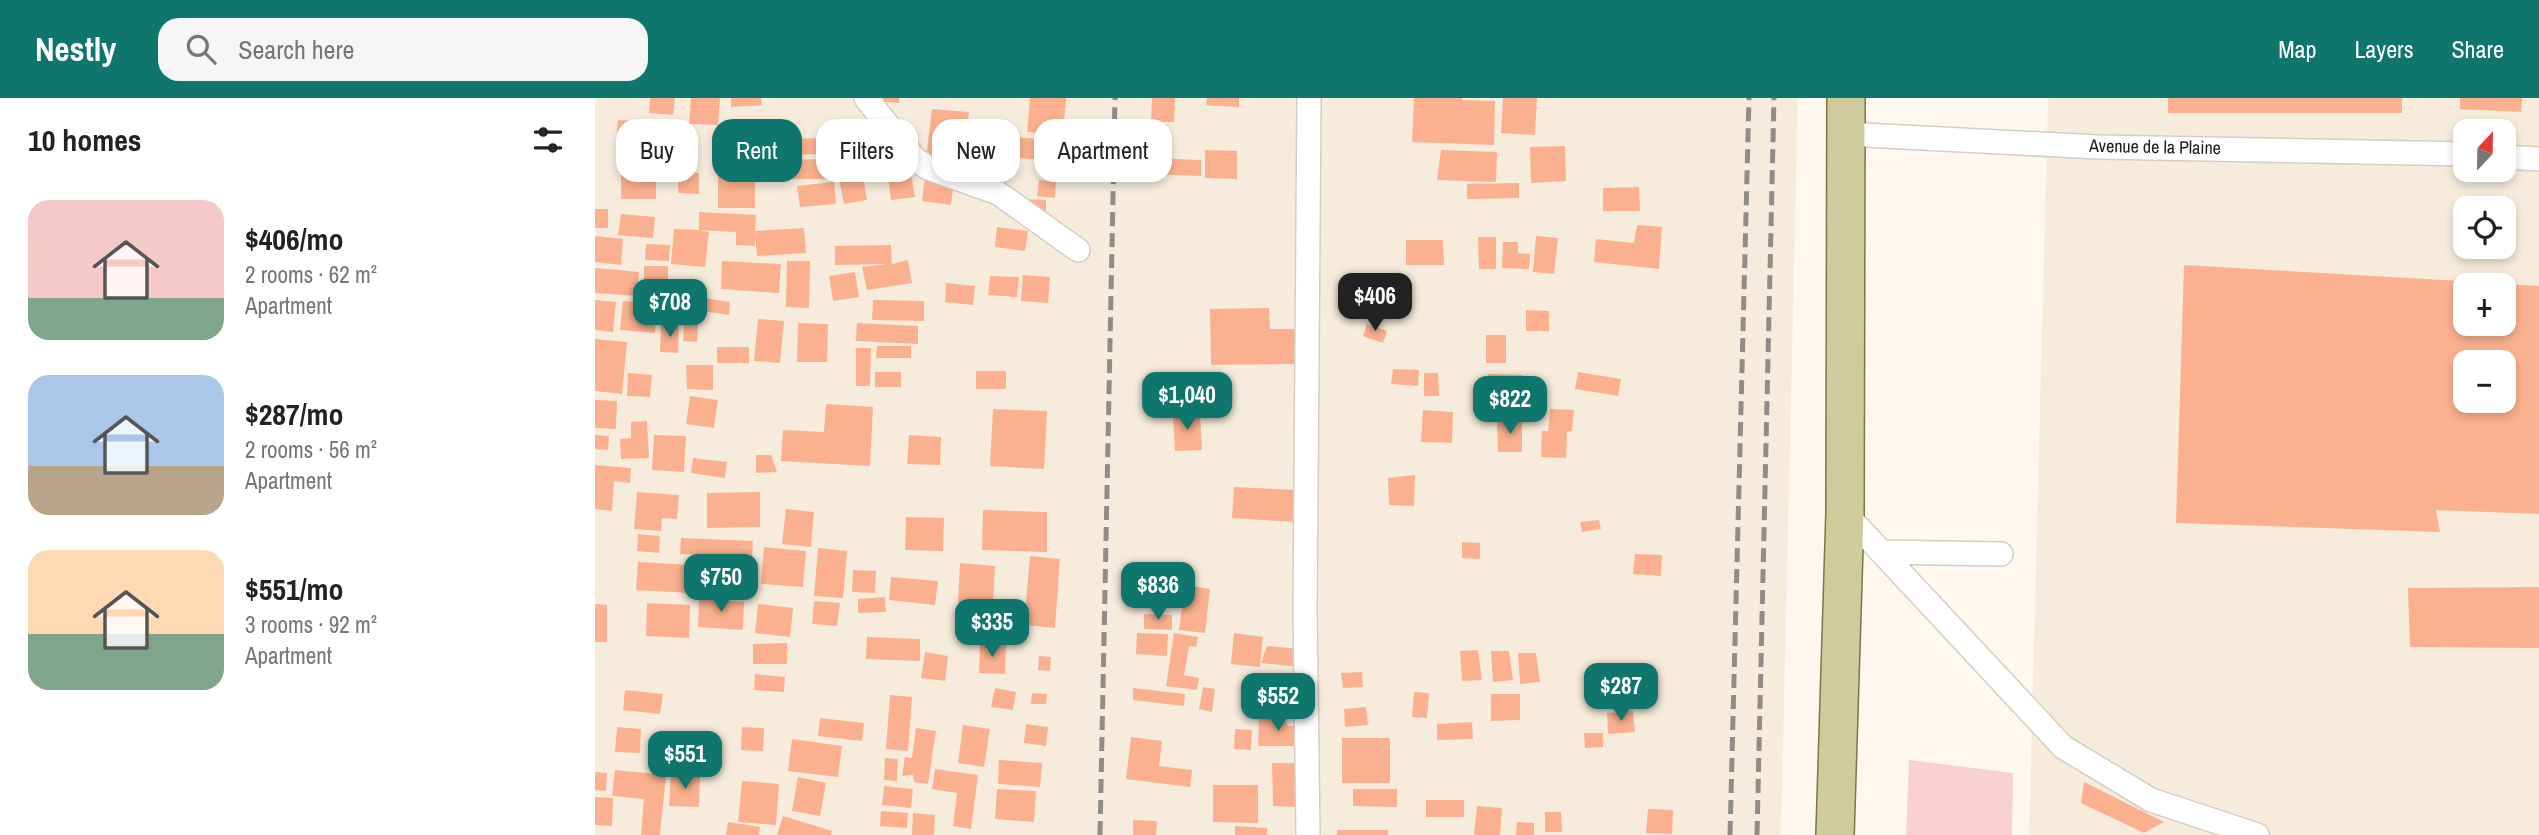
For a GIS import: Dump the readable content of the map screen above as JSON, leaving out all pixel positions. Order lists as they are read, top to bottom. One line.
{"streets":{"street":["Avenue de la Plaine"]},"north":"top","page":{"header":"Nestly","search":"Search here","nav":["Map","Layers","Share"],"heading":"10 homes","map_buttons":["+","−"],"chip":["Buy","Rent","Filters","New","Apartment"],"list":[{"name":"$406/mo","note":"2 rooms · 62 m² · Apartment"},{"name":"$287/mo","note":"2 rooms · 56 m² · Apartment"},{"name":"$551/mo","note":"3 rooms · 92 m² · Apartment"}],"price":["$406","$708","$1,040","$822","$750","$836","$335","$287","$552","$551"]}}
